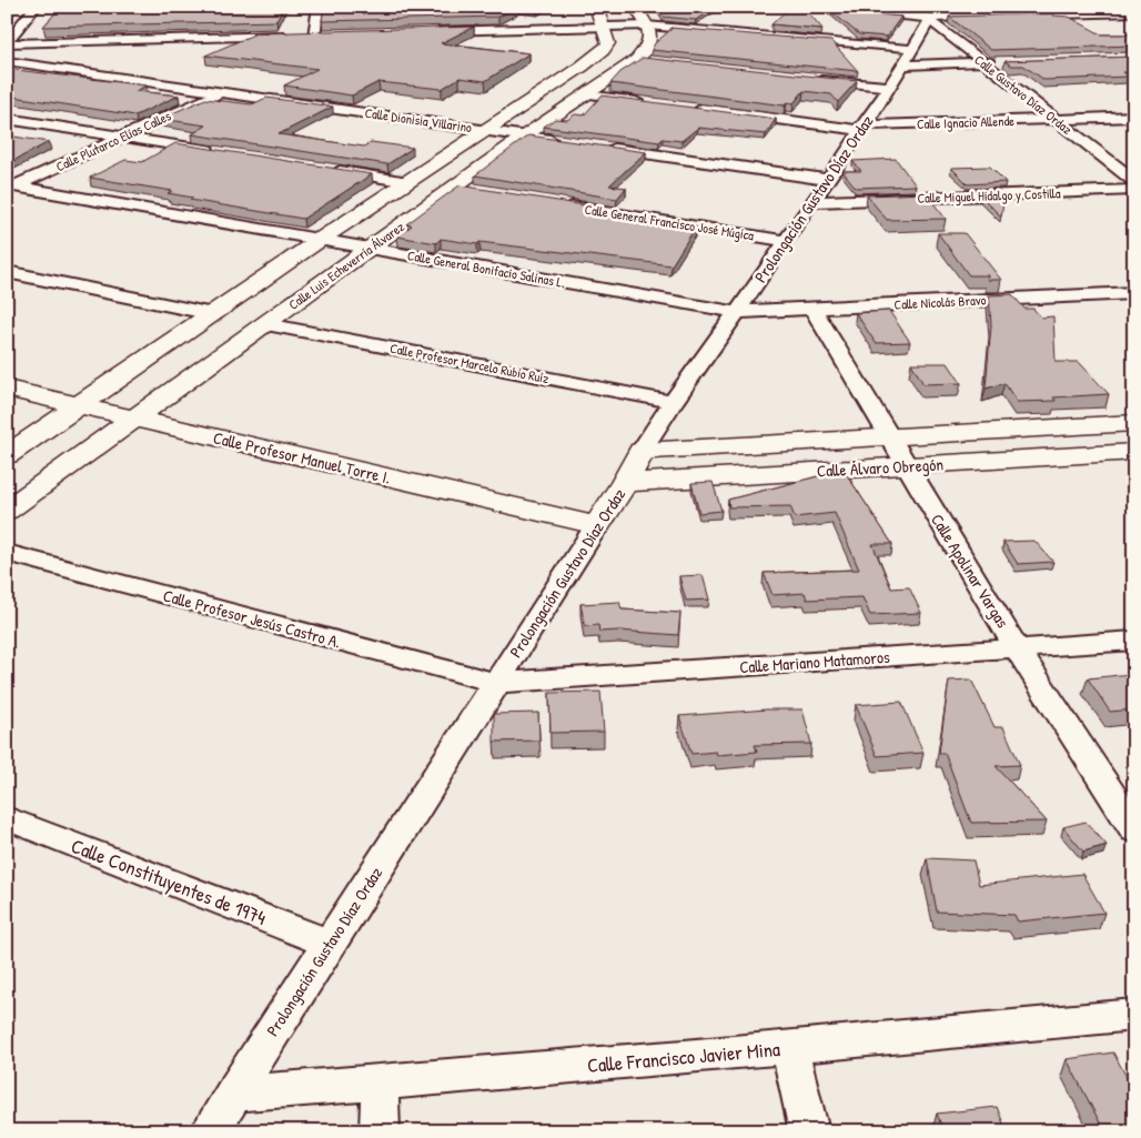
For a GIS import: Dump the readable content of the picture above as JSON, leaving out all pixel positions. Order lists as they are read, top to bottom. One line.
{"streets":{"street":["Calle Gustavo Díaz Ordaz","Calle Dionisia Villarino","Calle Ignacio Allende","Calle Plutarco Elías Calles","Calle Miguel Hidalgo y Costilla","Prolongación Gustavo Díaz Ordaz","Calle General Francisco José Múgica","Calle Luis Echeverría Álvarez","Calle General Bonifacio Salinas L.","Calle Nicolás Bravo","Calle Profesor Marcelo Rubio Ruíz","Calle Profesor Manuel Torre I.","Calle Álvaro Obregón","Calle Apolinar Vargas","Calle Profesor Jesús Castro A.","Calle Mariano Matamoros","Calle Constituyentes de 1974","Calle Francisco Javier Mina"]},"crossings":[["Calle Gustavo Díaz Ordaz","Calle Ignacio Allende"],["Calle Gustavo Díaz Ordaz","Prolongación Gustavo Díaz Ordaz"],["Calle Dionisia Villarino","Calle Plutarco Elías Calles"],["Calle Dionisia Villarino","Calle Luis Echeverría Álvarez"],["Calle Ignacio Allende","Prolongación Gustavo Díaz Ordaz"],["Calle Plutarco Elías Calles","Calle General Bonifacio Salinas L."],["Calle Miguel Hidalgo y Costilla","Prolongación Gustavo Díaz Ordaz"],["Prolongación Gustavo Díaz Ordaz","Calle General Francisco José Múgica"],["Prolongación Gustavo Díaz Ordaz","Calle General Bonifacio Salinas L."],["Prolongación Gustavo Díaz Ordaz","Calle Profesor Marcelo Rubio Ruíz"],["Prolongación Gustavo Díaz Ordaz","Calle Profesor Manuel Torre I."],["Prolongación Gustavo Díaz Ordaz","Calle Álvaro Obregón"],["Prolongación Gustavo Díaz Ordaz","Calle Profesor Jesús Castro A."],["Prolongación Gustavo Díaz Ordaz","Calle Mariano Matamoros"],["Prolongación Gustavo Díaz Ordaz","Calle Constituyentes de 1974"],["Prolongación Gustavo Díaz Ordaz","Calle Francisco Javier Mina"],["Calle Luis Echeverría Álvarez","Calle General Bonifacio Salinas L."],["Calle Luis Echeverría Álvarez","Calle Profesor Marcelo Rubio Ruíz"],["Calle Luis Echeverría Álvarez","Calle Profesor Manuel Torre I."],["Calle General Bonifacio Salinas L.","Calle Nicolás Bravo"],["Calle General Bonifacio Salinas L.","Calle Apolinar Vargas"],["Calle Nicolás Bravo","Calle Apolinar Vargas"],["Calle Álvaro Obregón","Calle Apolinar Vargas"],["Calle Apolinar Vargas","Calle Mariano Matamoros"],["Calle Profesor Jesús Castro A.","Calle Mariano Matamoros"]]}
